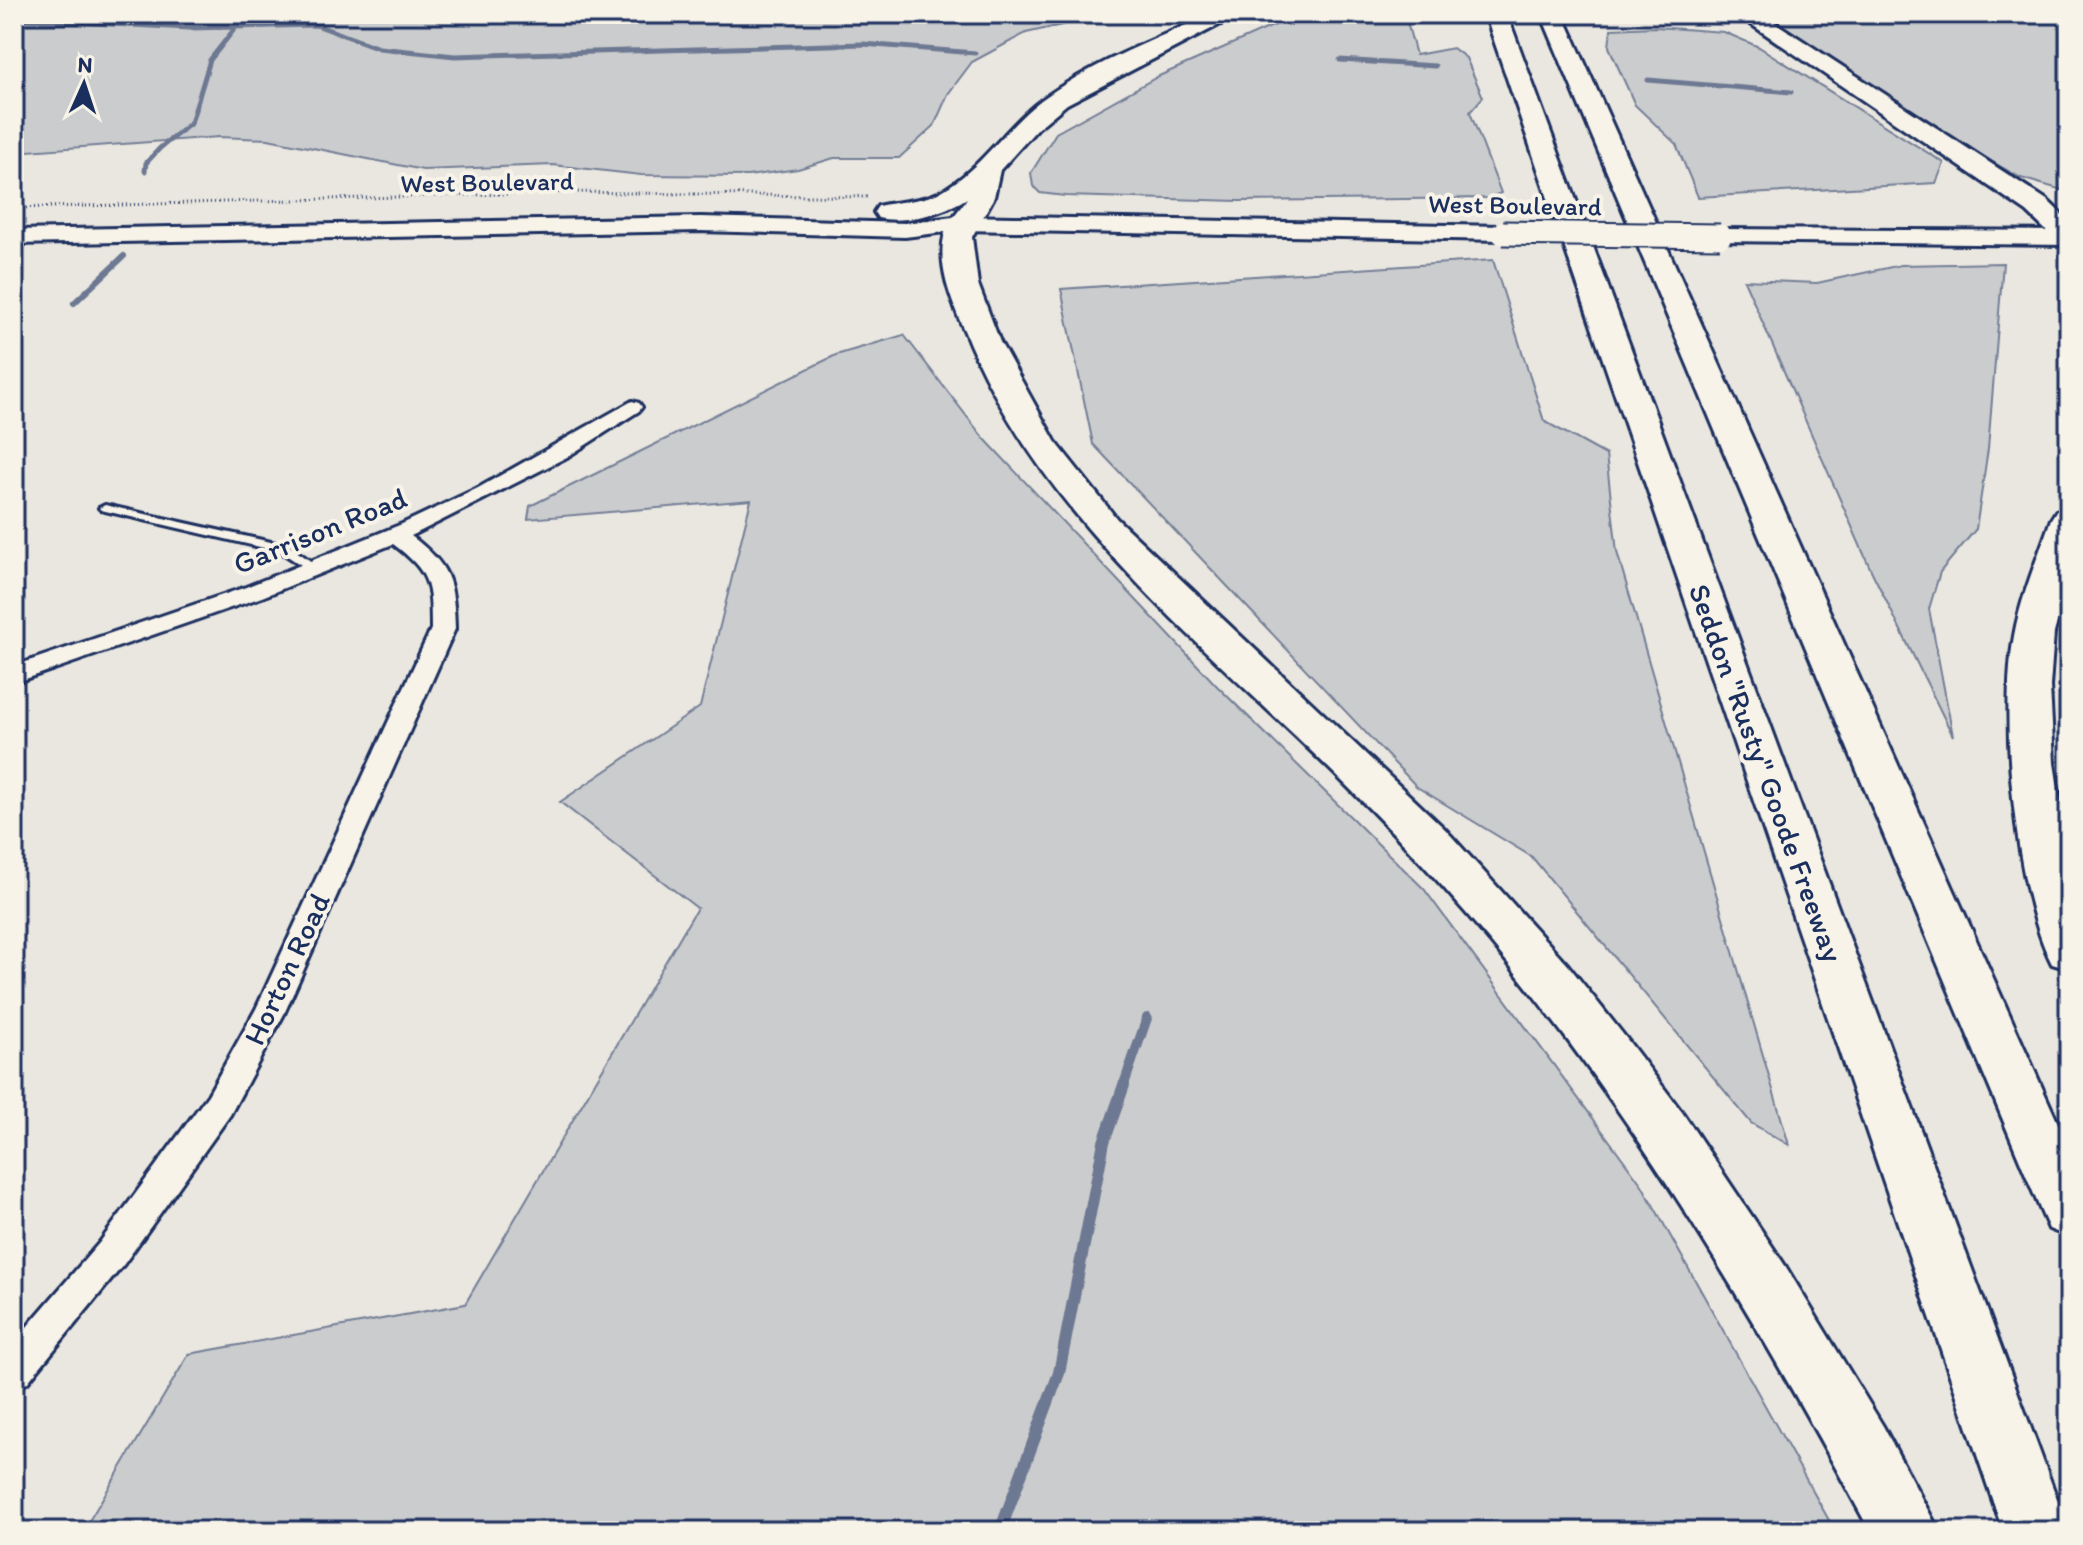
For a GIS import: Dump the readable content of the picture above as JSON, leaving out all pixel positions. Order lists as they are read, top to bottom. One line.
{"streets":{"highway":["Seddon \"Rusty\" Goode Freeway"],"street":["West Boulevard","Garrison Road","Horton Road"]},"crossings":[["Garrison Road","Horton Road"]],"north":"top"}
